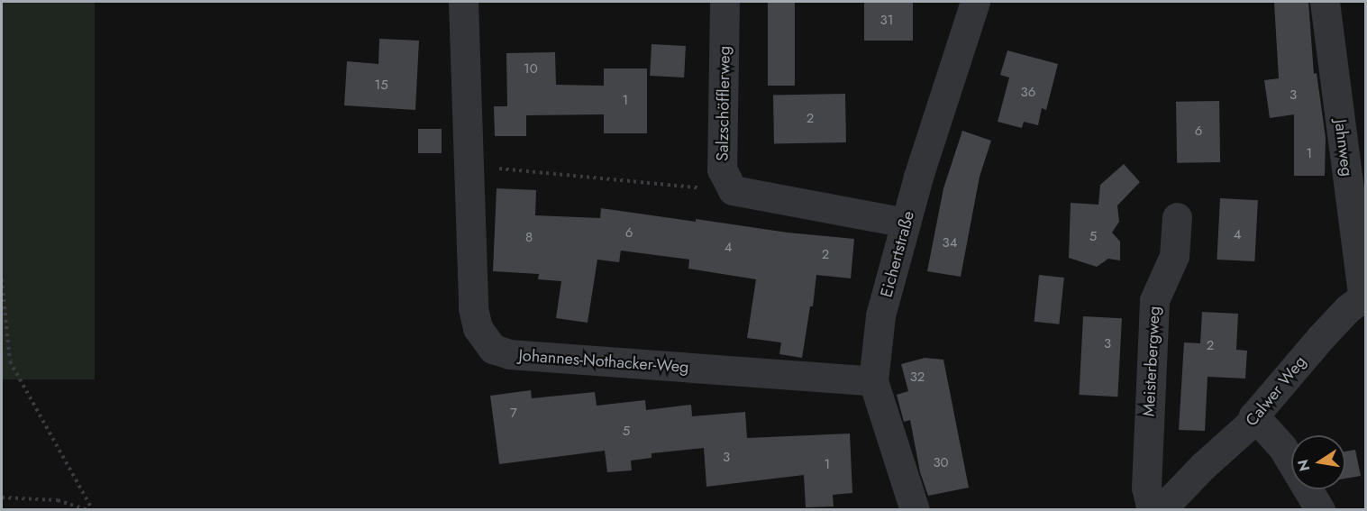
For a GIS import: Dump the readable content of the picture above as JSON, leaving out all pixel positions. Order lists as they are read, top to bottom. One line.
{"streets":{"street":["Salzschöfflerweg","Jahnweg","Eichertstraße","Johannes-Nothacker-Weg","Meisterbergweg","Calwer Weg"]},"crossings":[["Jahnweg","Calwer Weg"],["Eichertstraße","Johannes-Nothacker-Weg"]],"house_numbers":["31","10","15","36","3","1","2","6","1","6","4","5","8","34","4","2","3","2","32","7","5","3","30","1"],"north":"left"}
